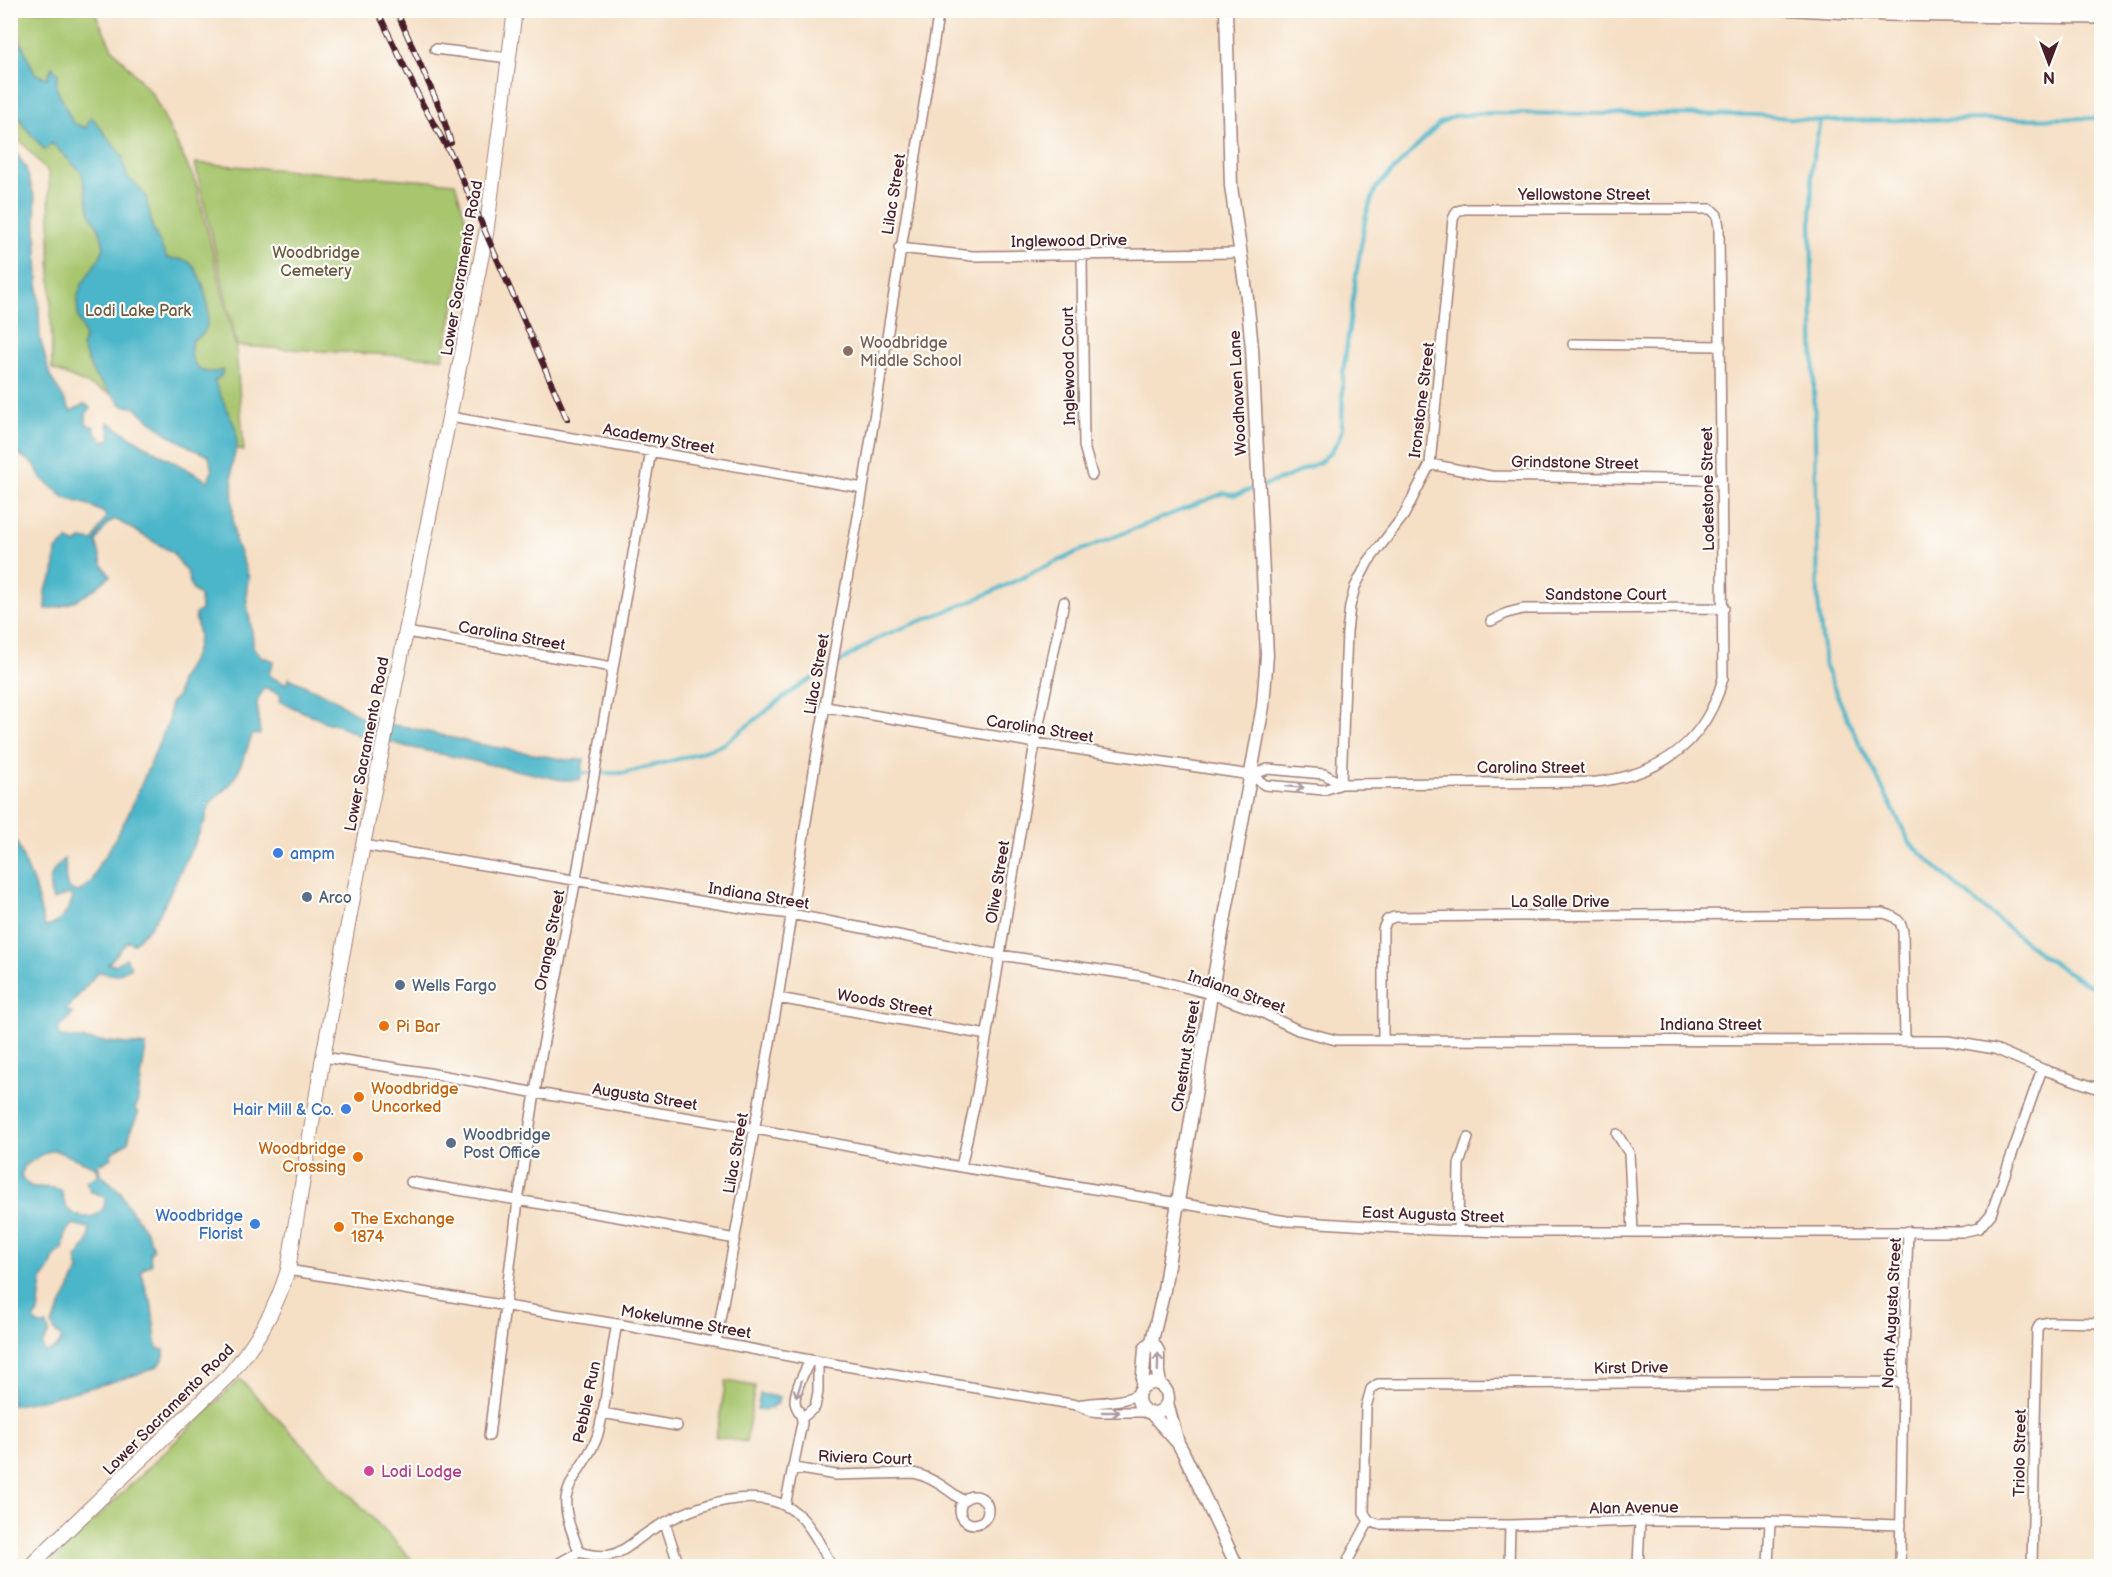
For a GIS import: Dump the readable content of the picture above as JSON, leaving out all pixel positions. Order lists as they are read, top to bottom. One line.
{"streets":{"main road":["Lower Sacramento Road"],"street":["Lilac Street","Yellowstone Street","Inglewood Drive","Inglewood Court","Woodhaven Lane","Ironstone Street","Academy Street","Grindstone Street","Lodestone Street","Sandstone Court","Carolina Street","Olive Street","Indiana Street","La Salle Drive","Orange Street","Woods Street","Chestnut Street","Augusta Street","East Augusta Street","North Augusta Street","Mokelumne Street","Kirst Drive","Pebble Run","Triolo Street","Riviera Court","Alan Avenue"]},"crossings":[["Lilac Street","Inglewood Drive"],["Lilac Street","Academy Street"],["Lilac Street","Carolina Street"],["Lilac Street","Indiana Street"],["Lilac Street","Woods Street"],["Lilac Street","Augusta Street"],["Lilac Street","Mokelumne Street"],["Yellowstone Street","Ironstone Street"],["Yellowstone Street","Lodestone Street"],["Inglewood Drive","Inglewood Court"],["Inglewood Drive","Woodhaven Lane"],["Lower Sacramento Road","Academy Street"],["Lower Sacramento Road","Carolina Street"],["Lower Sacramento Road","Indiana Street"],["Lower Sacramento Road","Augusta Street"],["Lower Sacramento Road","Mokelumne Street"],["Woodhaven Lane","Carolina Street"],["Woodhaven Lane","Chestnut Street"],["Ironstone Street","Grindstone Street"],["Ironstone Street","Carolina Street"],["Academy Street","Orange Street"],["Grindstone Street","Lodestone Street"],["Lodestone Street","Sandstone Court"],["Lodestone Street","Carolina Street"],["Carolina Street","Olive Street"],["Carolina Street","Orange Street"],["Carolina Street","Chestnut Street"],["Olive Street","Indiana Street"],["Olive Street","Woods Street"],["Olive Street","Augusta Street"],["Olive Street","East Augusta Street"],["Indiana Street","La Salle Drive"],["Indiana Street","Orange Street"],["Indiana Street","Chestnut Street"],["Indiana Street","North Augusta Street"],["Orange Street","Augusta Street"],["Orange Street","Mokelumne Street"],["Chestnut Street","East Augusta Street"],["Chestnut Street","Mokelumne Street"],["Augusta Street","East Augusta Street"],["East Augusta Street","North Augusta Street"],["North Augusta Street","Kirst Drive"],["North Augusta Street","Alan Avenue"],["Mokelumne Street","Pebble Run"],["Kirst Drive","Alan Avenue"]],"parks":["Woodbridge Cemetery","Lodi Lake Park"],"places":["Woodbridge Middle School","ampm","Arco","Wells Fargo","Pi Bar","Woodbridge Uncorked","Hair Mill & Co.","Woodbridge Post Office","Woodbridge Crossing","Woodbridge Florist","The Exchange 1874","Lodi Lodge"],"north":"bottom"}
